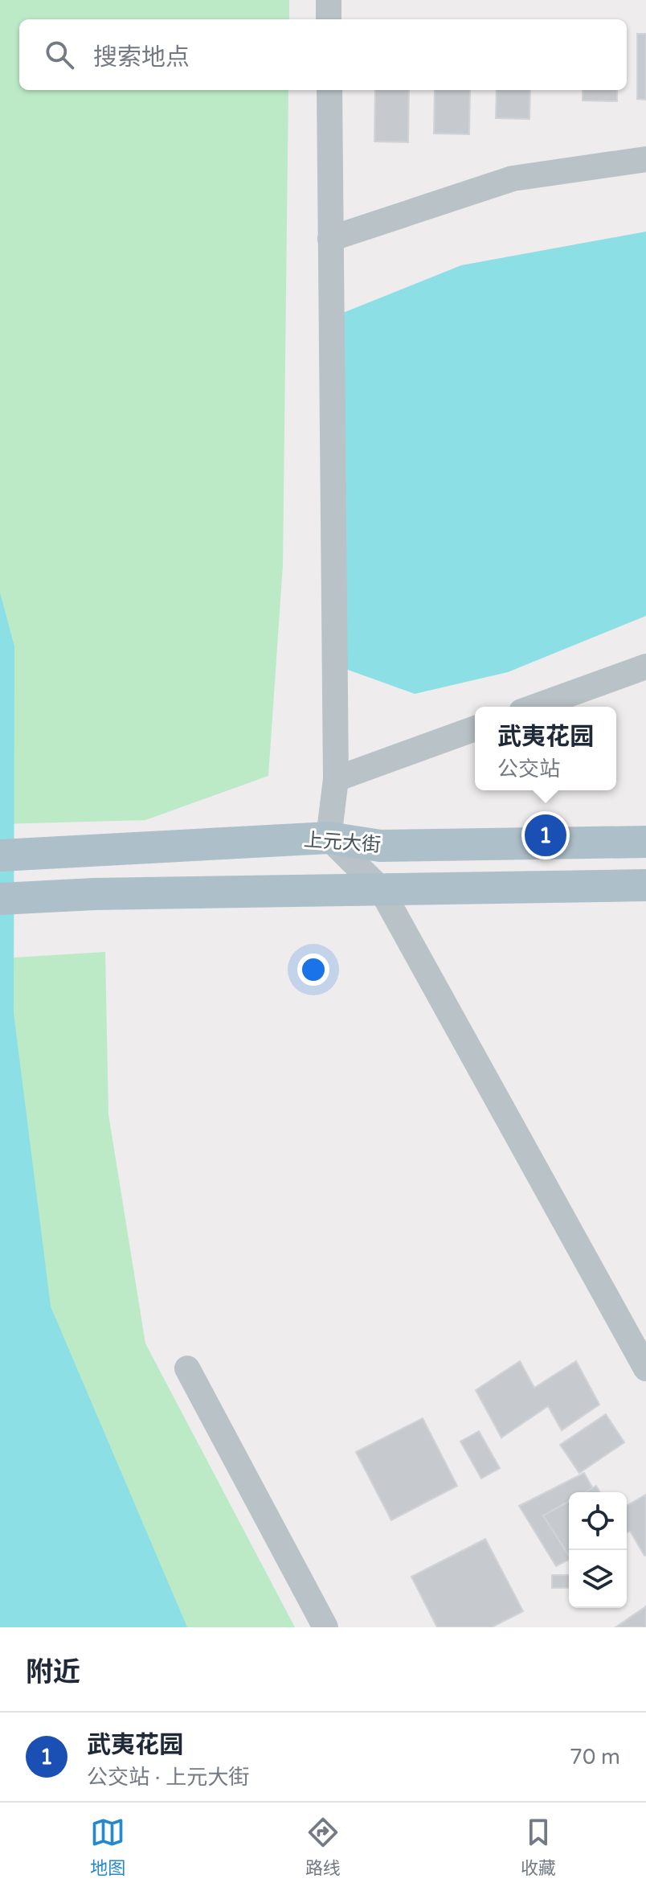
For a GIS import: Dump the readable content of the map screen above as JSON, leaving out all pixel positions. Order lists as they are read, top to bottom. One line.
{"streets":{"main road":["上元大街"]},"page":{"search":"搜索地点","popup":["武夷花园","公交站"],"pins":"1","heading":"附近","list":[{"mark":"1","name":"武夷花园","note":"公交站 · 上元大街","value":"70 m"}],"nav":["地图","路线","收藏"]}}
